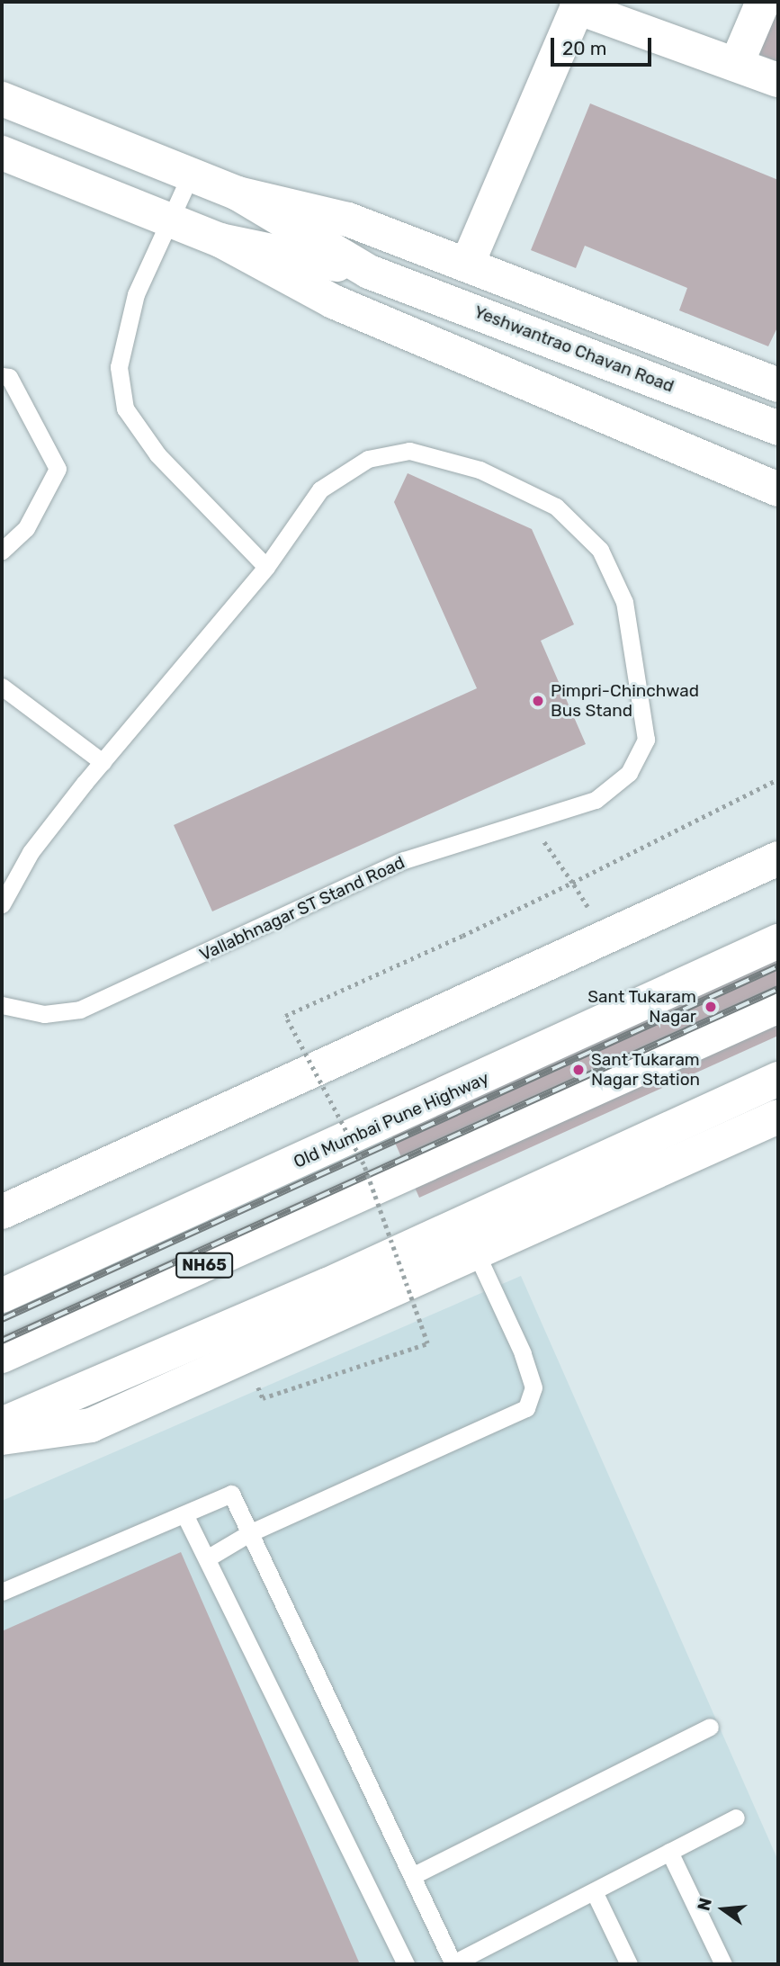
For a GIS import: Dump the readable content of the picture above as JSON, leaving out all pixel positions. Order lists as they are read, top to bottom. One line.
{"streets":{"main road":["Yeshwantrao Chavan Road","Old Mumbai Pune Highway","NH65"],"lane":["Vallabhnagar ST Stand Road"]},"places":["Pimpri-Chinchwad Bus Stand","Sant Tukaram Nagar","Sant Tukaram Nagar Station"],"scale_bar":"20 m","north":"left"}
